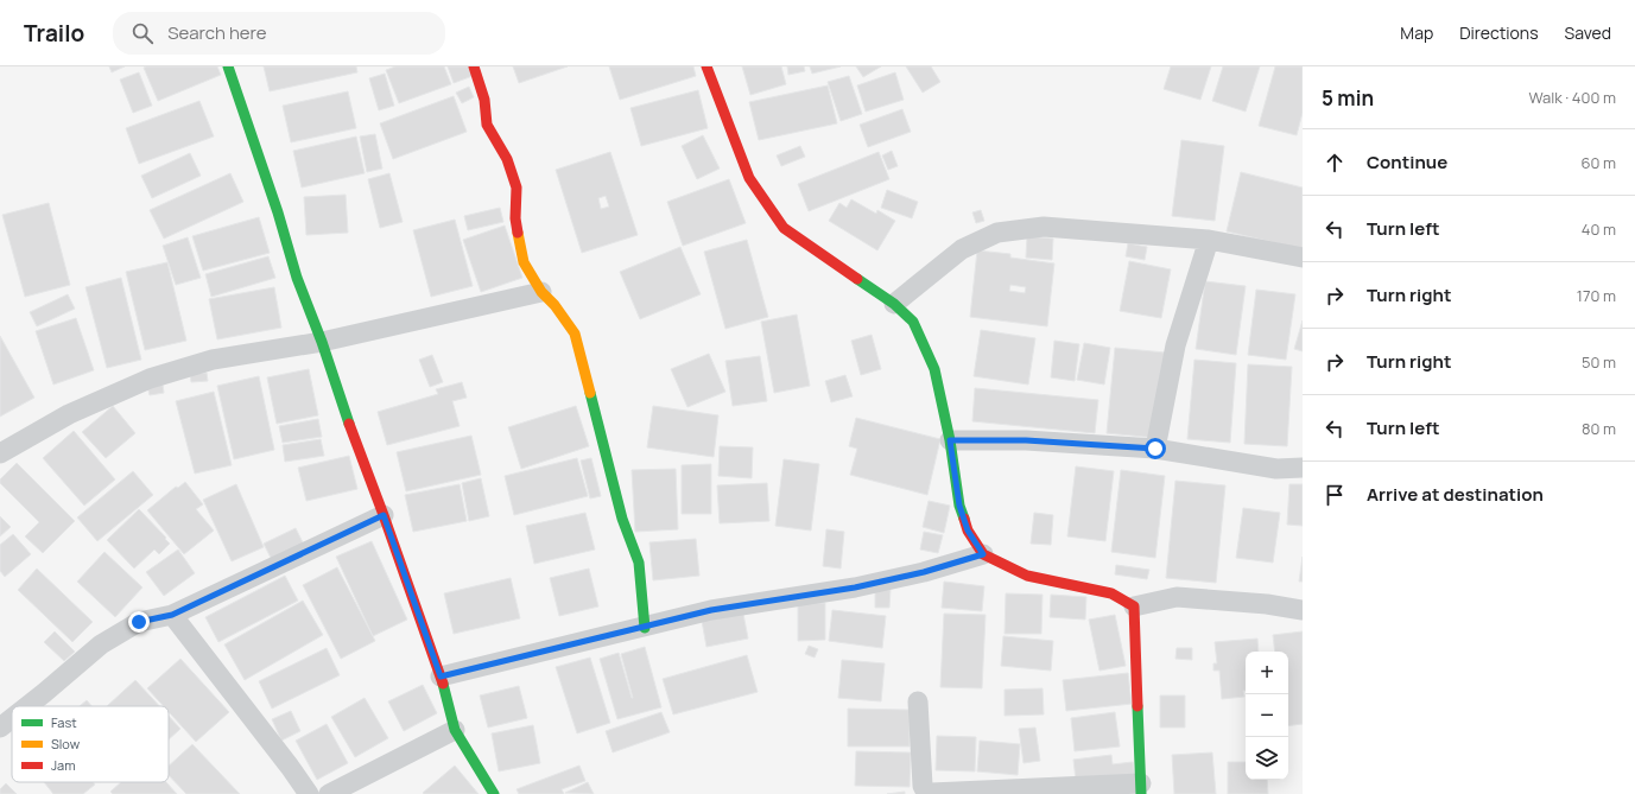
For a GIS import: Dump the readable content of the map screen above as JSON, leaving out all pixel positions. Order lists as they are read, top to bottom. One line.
{"legend":["Fast","Slow","Jam"],"page":{"header":"Trailo","search":"Search here","nav":["Map","Directions","Saved"],"heading":["5 min","Walk · 400 m"],"list":[["Continue","60 m"],["Turn left","40 m"],["Turn right","170 m"],["Turn right","50 m"],["Turn left","80 m"],"Arrive at destination"],"map_buttons":["+","−"]}}
